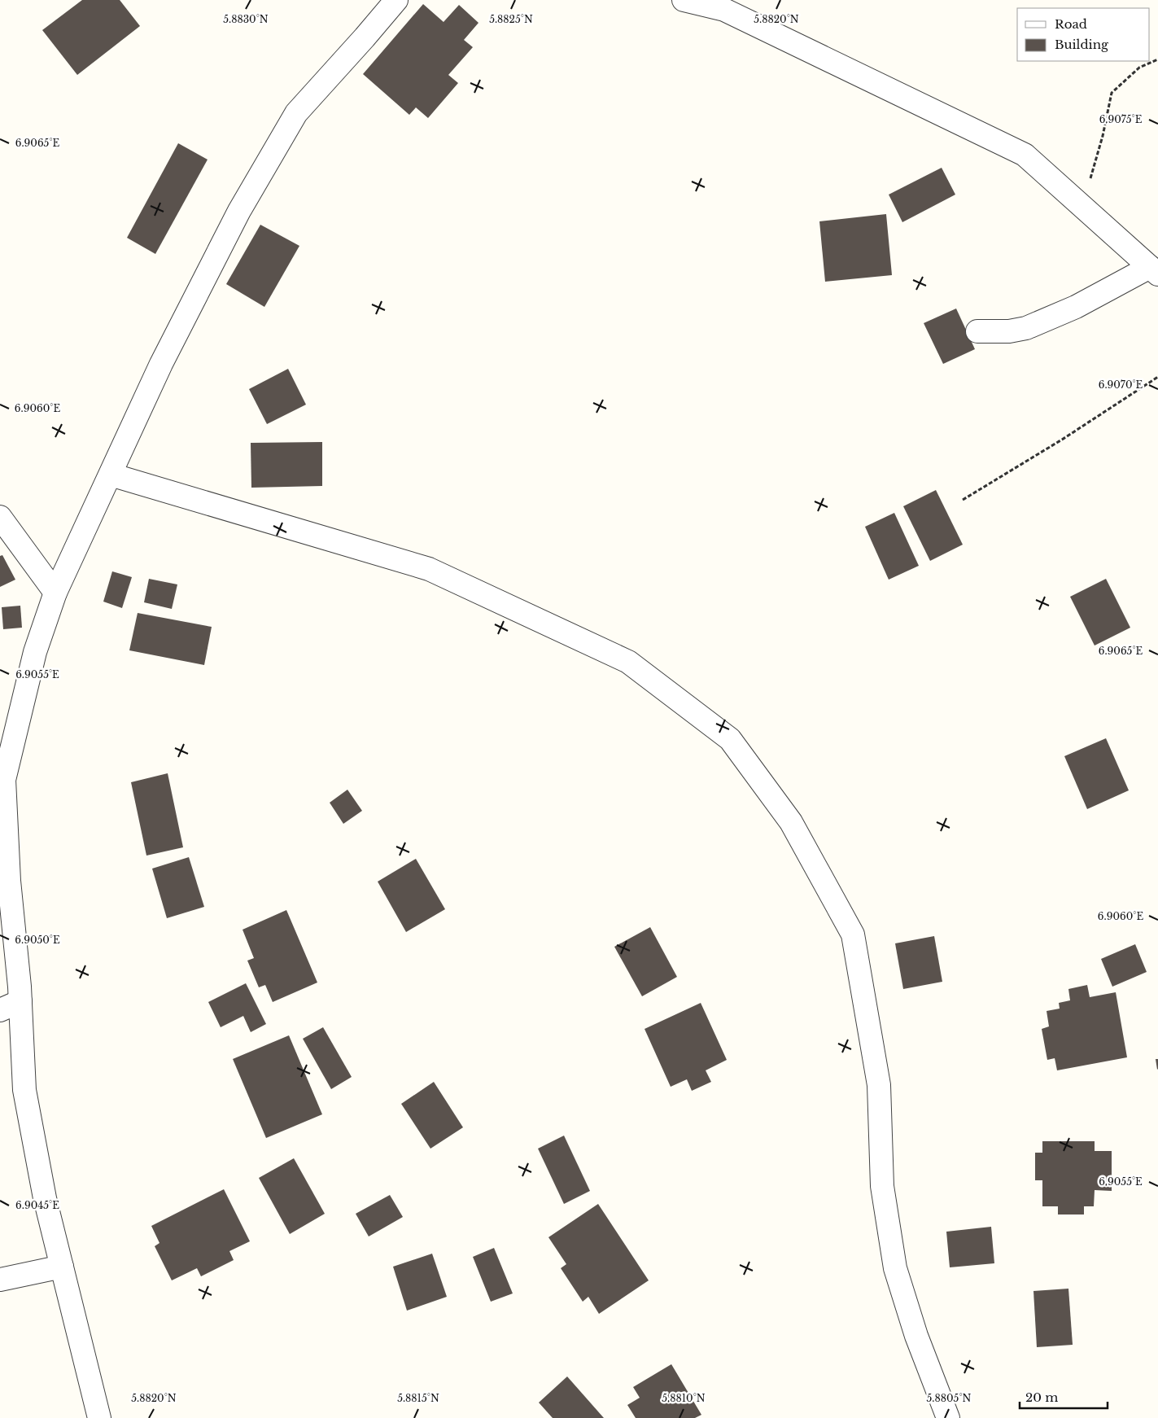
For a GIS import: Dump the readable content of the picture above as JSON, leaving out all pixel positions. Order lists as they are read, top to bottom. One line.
{"legend":["Road","Building"],"scale_bar":"20 m","coordinates":["5.8830°N","5.8825°N","5.8820°N","6.9075°E","6.9065°E","6.9070°E","6.9060°E","6.9055°E","6.9050°E","6.9045°E","5.8815°N","5.8810°N","5.8805°N"]}
